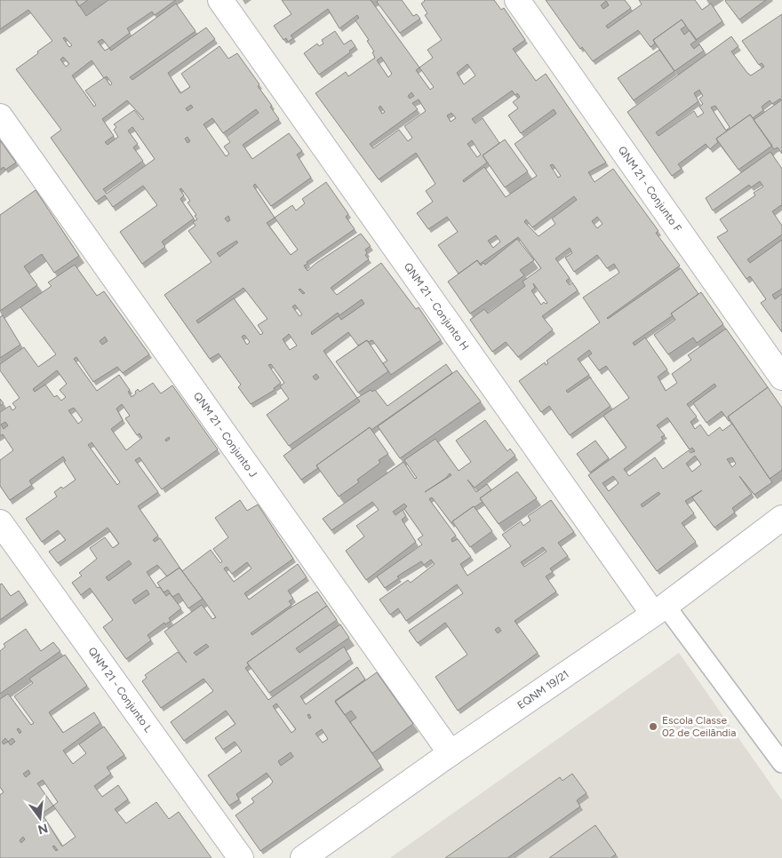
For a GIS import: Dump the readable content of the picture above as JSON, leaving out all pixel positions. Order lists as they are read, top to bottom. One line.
{"streets":{"street":["QNM 21 - Conjunto F","QNM 21 - Conjunto H","QNM 21 - Conjunto J","EQNM 19/21","QNM 21 - Conjunto L"]},"crossings":[["QNM 21 - Conjunto H","EQNM 19/21"],["QNM 21 - Conjunto J","EQNM 19/21"]],"places":["Escola Classe 02 de Ceilândia"],"north":"bottom"}
